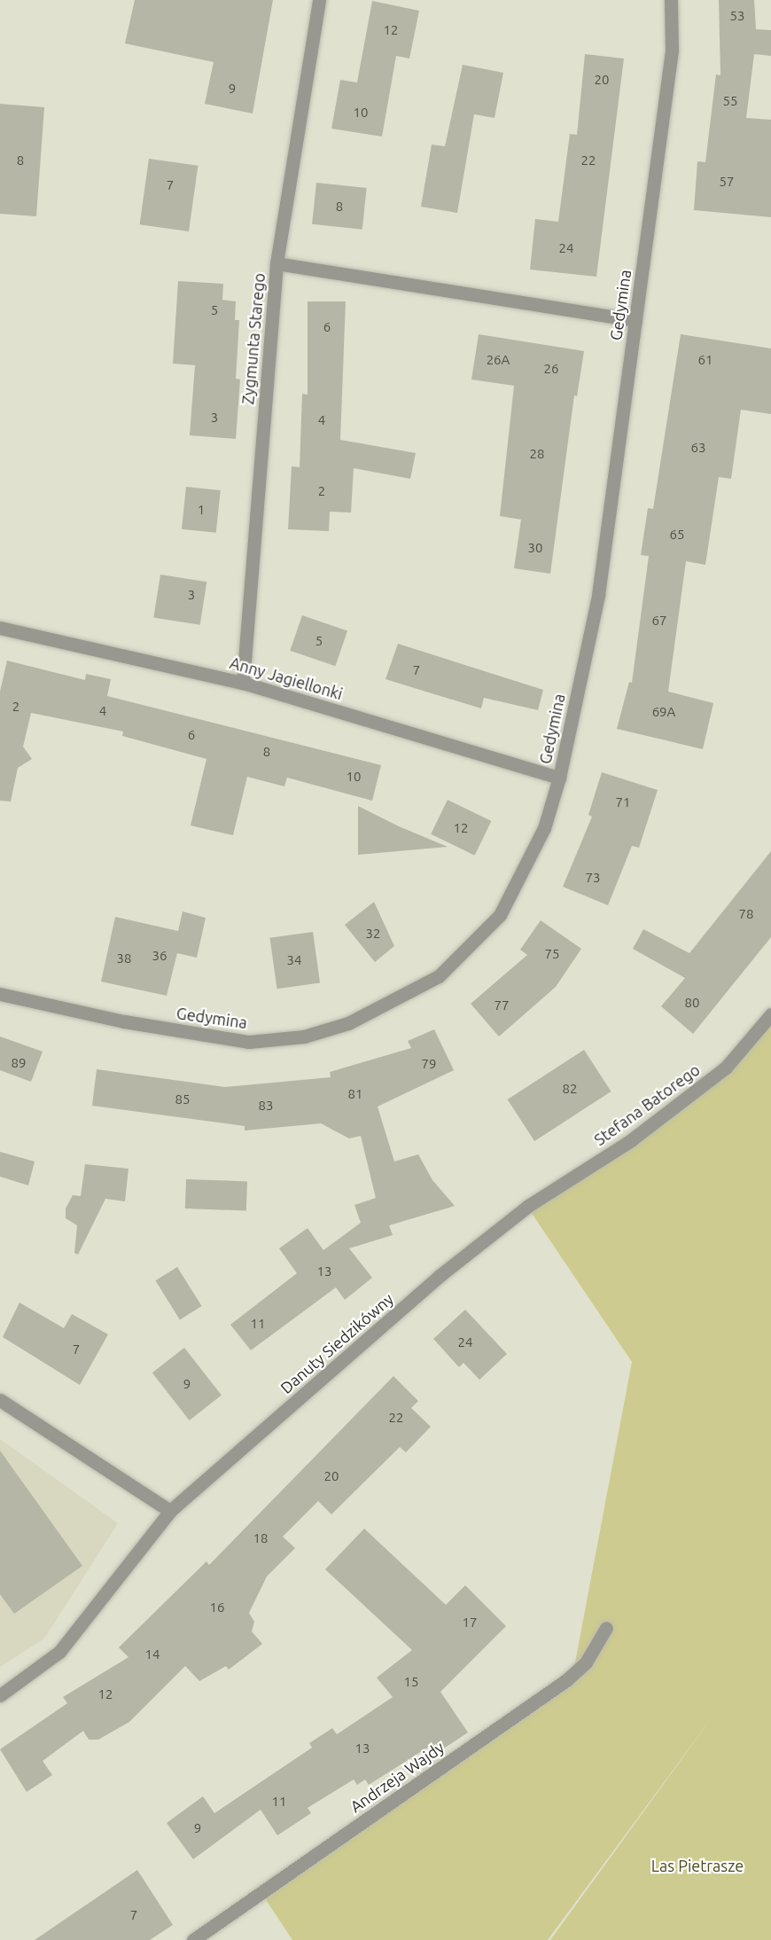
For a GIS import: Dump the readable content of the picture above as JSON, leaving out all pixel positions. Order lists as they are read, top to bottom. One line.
{"streets":{"street":["Gedymina","Zygmunta Starego","Anny Jagiellonki","Stefana Batorego","Danuty Siedzikówny","Andrzeja Wajdy"]},"crossings":[["Gedymina","Anny Jagiellonki"],["Zygmunta Starego","Anny Jagiellonki"],["Stefana Batorego","Danuty Siedzikówny"]],"parks":["Las Pietrasze"],"house_numbers":["53","12","20","9","55","10","8","22","57","7","8","24","5","6","26A","61","26","3","4","63","28","2","1","65","30","3","67","5","7","2","4","69A","6","8","10","71","12","73","78","32","75","36","38","34","80","77","89","79","82","81","85","83","13","11","24","7","9","22","20","18","16","17","14","15","12","13","11","9","7"]}
